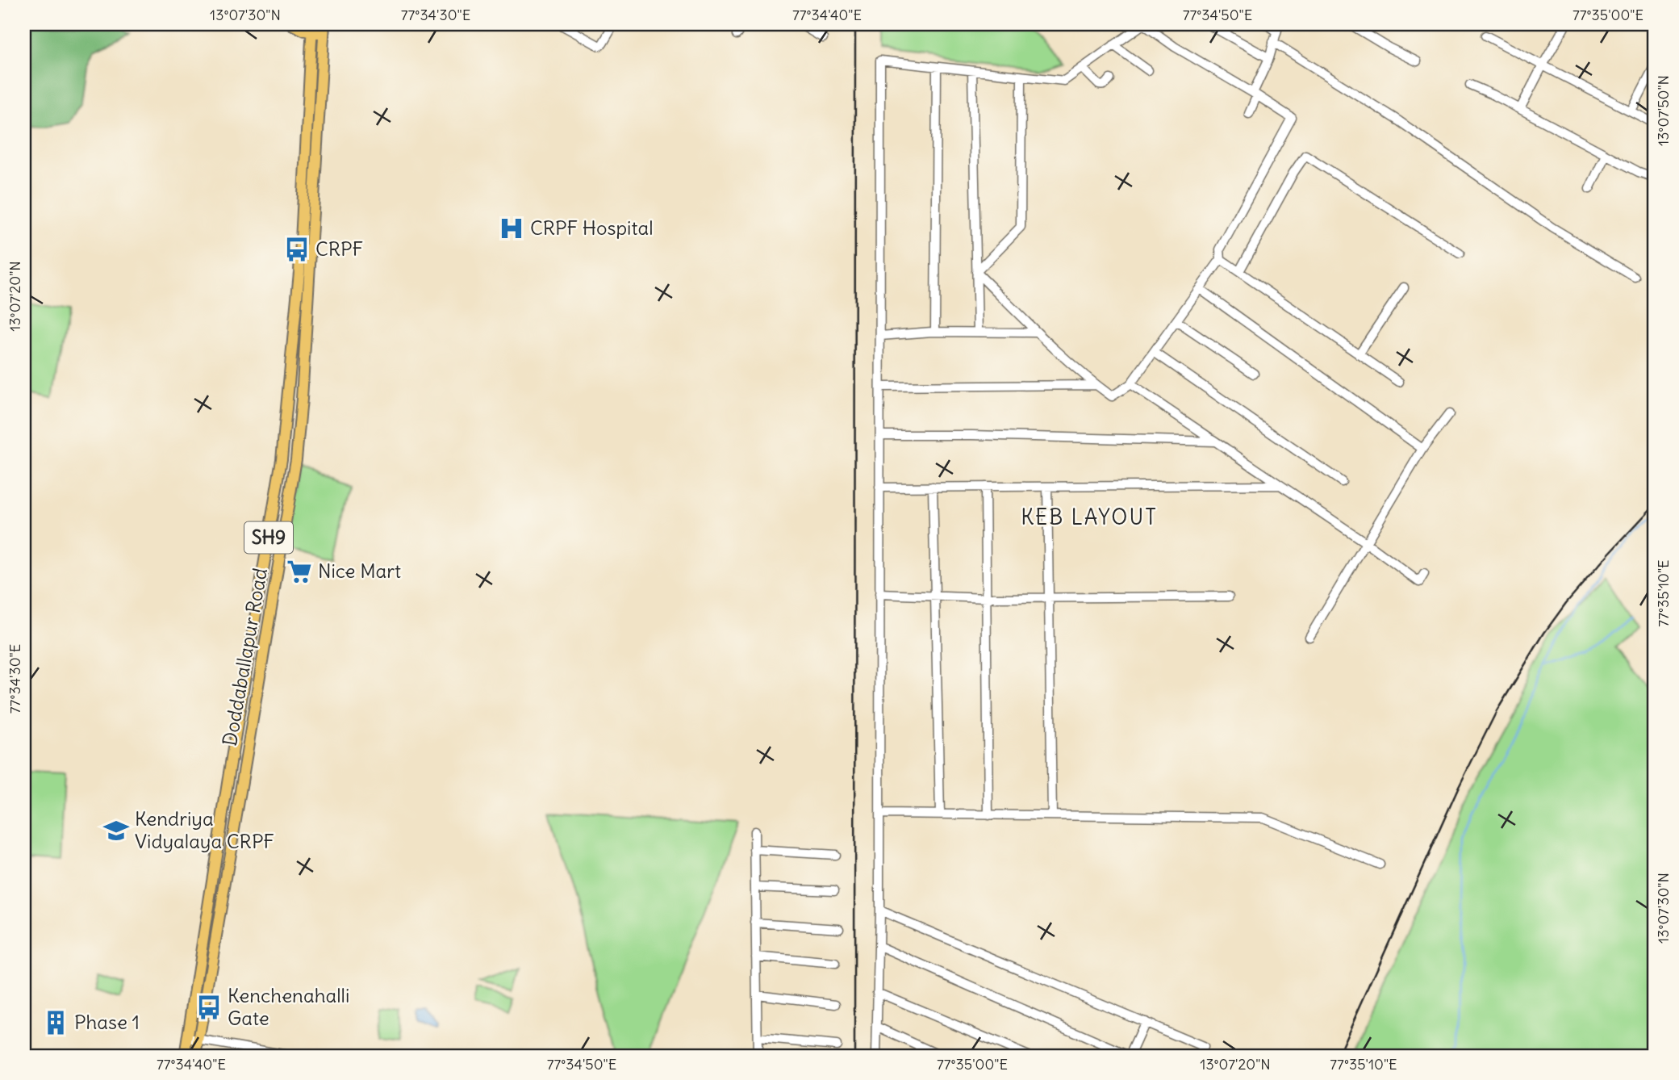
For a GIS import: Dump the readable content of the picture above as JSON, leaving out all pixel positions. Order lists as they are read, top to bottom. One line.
{"streets":{"main road":["SH9","Doddaballapur Road"]},"districts":["KEB LAYOUT"],"places":{"hospital":["CRPF Hospital"],"bus stop":["CRPF","Kenchenahalli Gate"],"supermarket":["Nice Mart"],"school or university":["Kendriya Vidyalaya CRPF"],"building":["Phase 1"]},"coordinates":["13°07'30\"N","77°34'30\"E","77°34'40\"E","77°34'50\"E","77°35'00\"E","13°07'50\"N","13°07'20\"N","77°35'10\"E"]}
